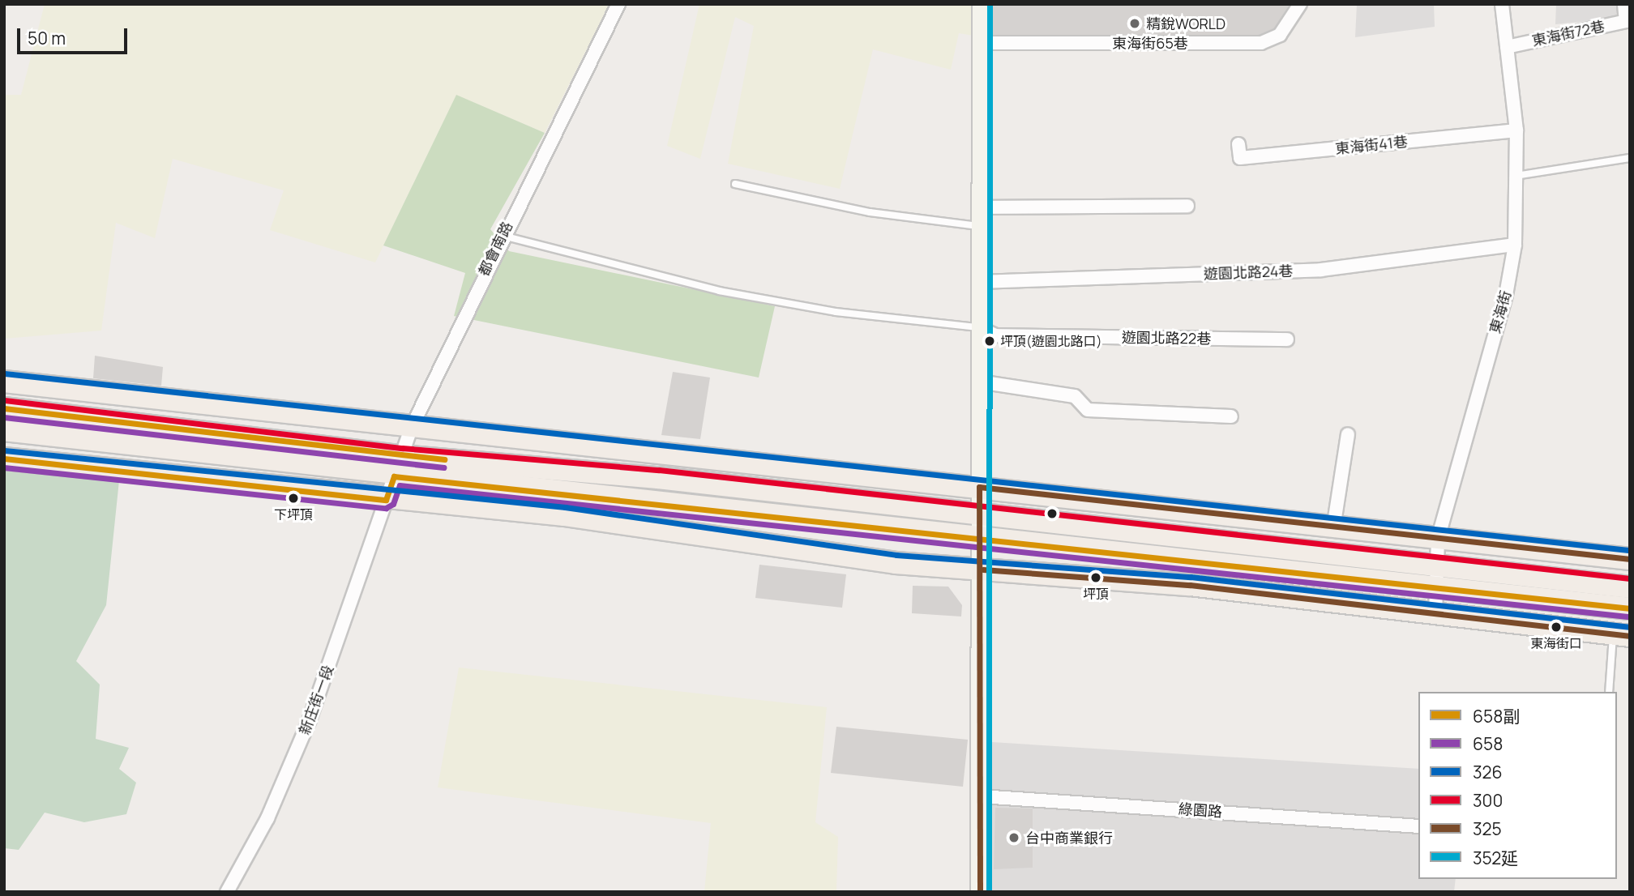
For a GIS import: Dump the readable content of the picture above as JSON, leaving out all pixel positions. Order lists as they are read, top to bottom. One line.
{"streets":{"street":["東海街72巷","東海街65巷","東海街41巷","都會南路","遊園北路24巷","東海街","遊園北路22巷","新庄街一段","綠園路"]},"crossings":[["東海街72巷","東海街"],["東海街41巷","東海街"],["都會南路","新庄街一段"],["遊園北路24巷","東海街"]],"places":["精銳WORLD","坪頂(遊園北路口)","下坪頂","坪頂","東海街口","台中商業銀行"],"lines":["transit line 352延","transit line 326","transit line 300","transit line 658副","transit line 658","transit line 325"],"legend":["658副","658","326","300","325","352延"],"scale_bar":"50 m"}
